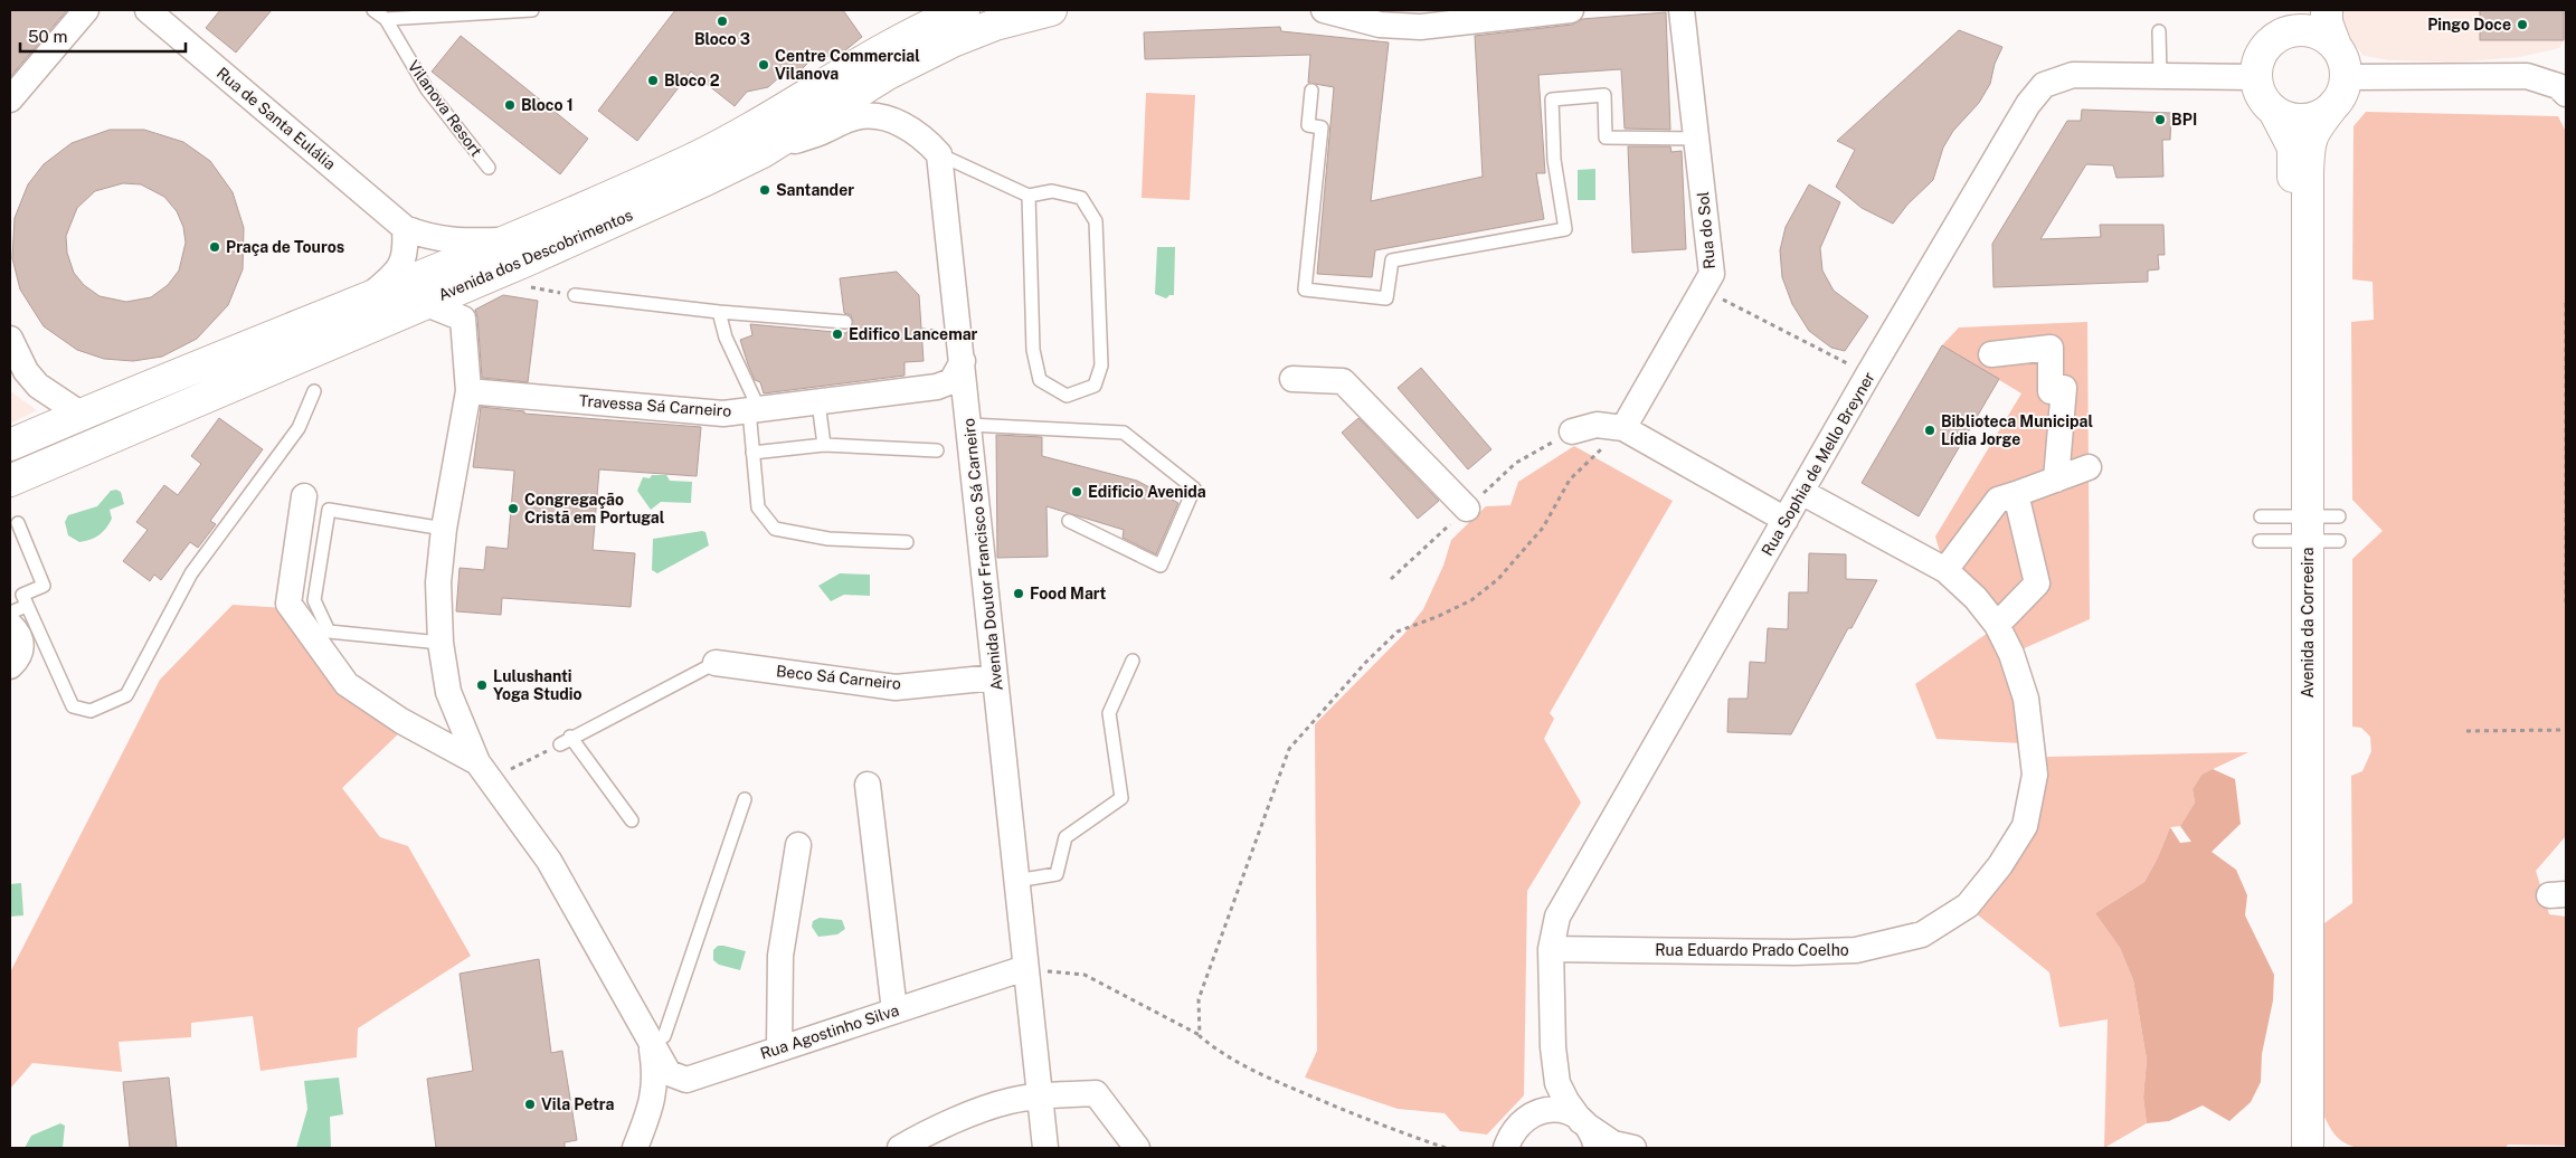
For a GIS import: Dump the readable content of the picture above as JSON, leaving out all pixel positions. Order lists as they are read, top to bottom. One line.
{"streets":{"main road":["Avenida dos Descobrimentos","Avenida da Correeira"],"street":["Rua de Santa Eulália","Rua do Sol","Travessa Sá Carneiro","Rua Sophia de Mello Breyner","Avenida Doutor Francisco Sá Carneiro","Beco Sá Carneiro","Rua Eduardo Prado Coelho","Rua Agostinho Silva"],"lane":["Vilanova Resort"]},"crossings":[["Rua de Santa Eulália","Avenida dos Descobrimentos"],["Travessa Sá Carneiro","Avenida Doutor Francisco Sá Carneiro"],["Rua Sophia de Mello Breyner","Avenida da Correeira"],["Rua Sophia de Mello Breyner","Rua Eduardo Prado Coelho"],["Avenida Doutor Francisco Sá Carneiro","Beco Sá Carneiro"],["Avenida Doutor Francisco Sá Carneiro","Rua Agostinho Silva"]],"places":["Bloco 3","Pingo Doce","Centre Commercial Vilanova","Bloco 2","Bloco 1","BPI","Santander","Praça de Touros","Edifico Lancemar","Biblioteca Municipal Lídia Jorge","Edificio Avenida","Congregação Cristã em Portugal","Food Mart","Lulushanti Yoga Studio","Vila Petra"],"scale_bar":"50 m"}
